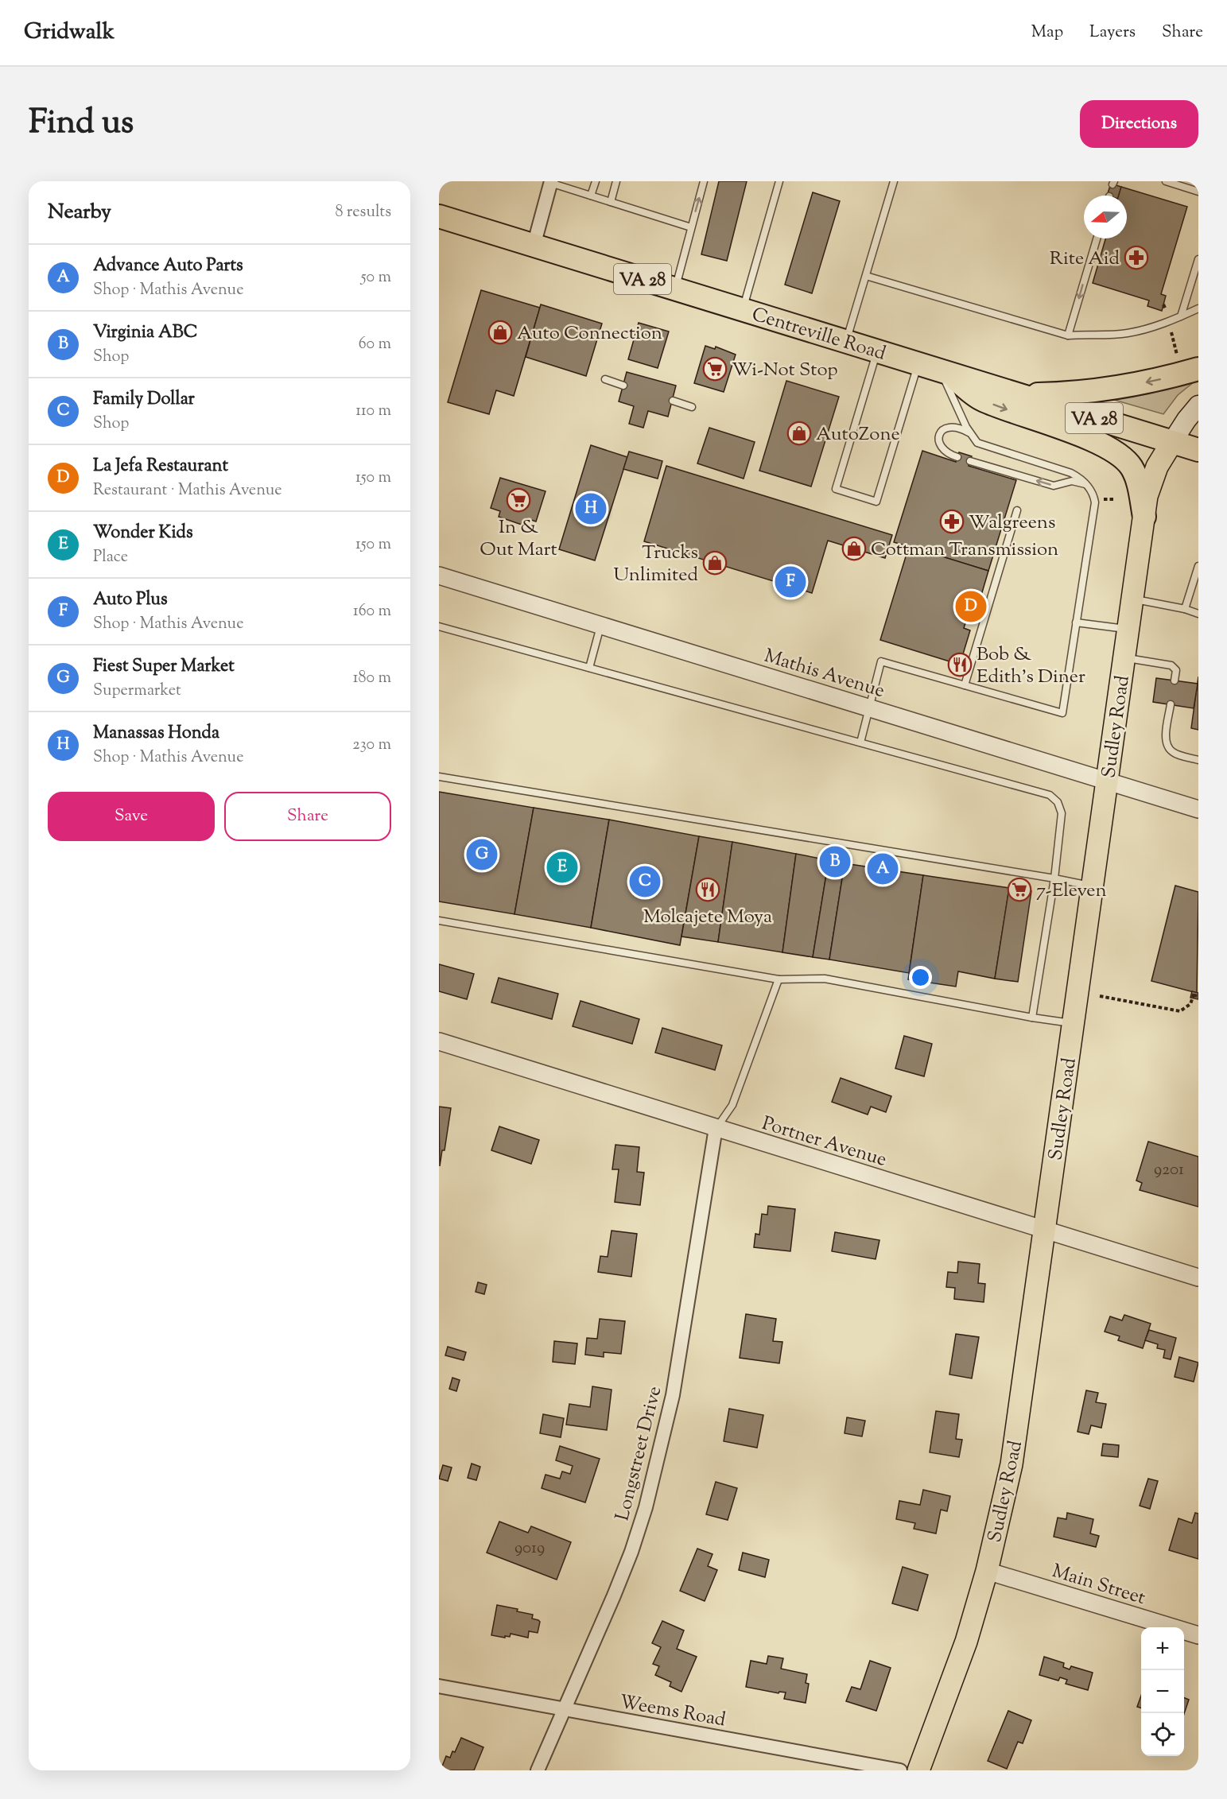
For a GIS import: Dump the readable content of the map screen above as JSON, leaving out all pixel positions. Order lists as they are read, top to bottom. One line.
{"streets":{"highway":["VA 28","Centreville Road"],"main road":["Sudley Road"],"street":["Mathis Avenue","Portner Avenue","Longstreet Drive","Main Street","Weems Road"]},"crossings":[["Centreville Road","Sudley Road"],["Mathis Avenue","Sudley Road"],["Sudley Road","Portner Avenue"],["Sudley Road","Main Street"],["Portner Avenue","Longstreet Drive"],["Longstreet Drive","Weems Road"]],"places":{"pharmacy":["Rite Aid","Walgreens"],"shop":["Auto Connection","AutoZone","Cottman Transmission","Trucks Unlimited"],"supermarket":["Wi-Not Stop","In & Out Mart","7-Eleven"],"restaurant":["Bob & Edith's Diner","Molcajete Moya"]},"house_numbers":["9201","9019"],"north":"left","page":{"header":"Gridwalk","nav":["Map","Layers","Share"],"title":"Find us","buttons":["Directions",["Save","Share"]],"heading":["Nearby","8 results"],"list":[{"mark":"A","name":"Advance Auto Parts","note":"Shop · Mathis Avenue","value":"50 m"},{"mark":"B","name":"Virginia ABC","note":"Shop","value":"60 m"},{"mark":"C","name":"Family Dollar","note":"Shop","value":"110 m"},{"mark":"D","name":"La Jefa Restaurant","note":"Restaurant · Mathis Avenue","value":"150 m"},{"mark":"E","name":"Wonder Kids","note":"Place","value":"150 m"},{"mark":"F","name":"Auto Plus","note":"Shop · Mathis Avenue","value":"160 m"},{"mark":"G","name":"Fiest Super Market","note":"Supermarket","value":"180 m"},{"mark":"H","name":"Manassas Honda","note":"Shop · Mathis Avenue","value":"230 m"}],"pins":["H","F","D","G","B","E","A","C"],"map_buttons":["+","−"]}}
